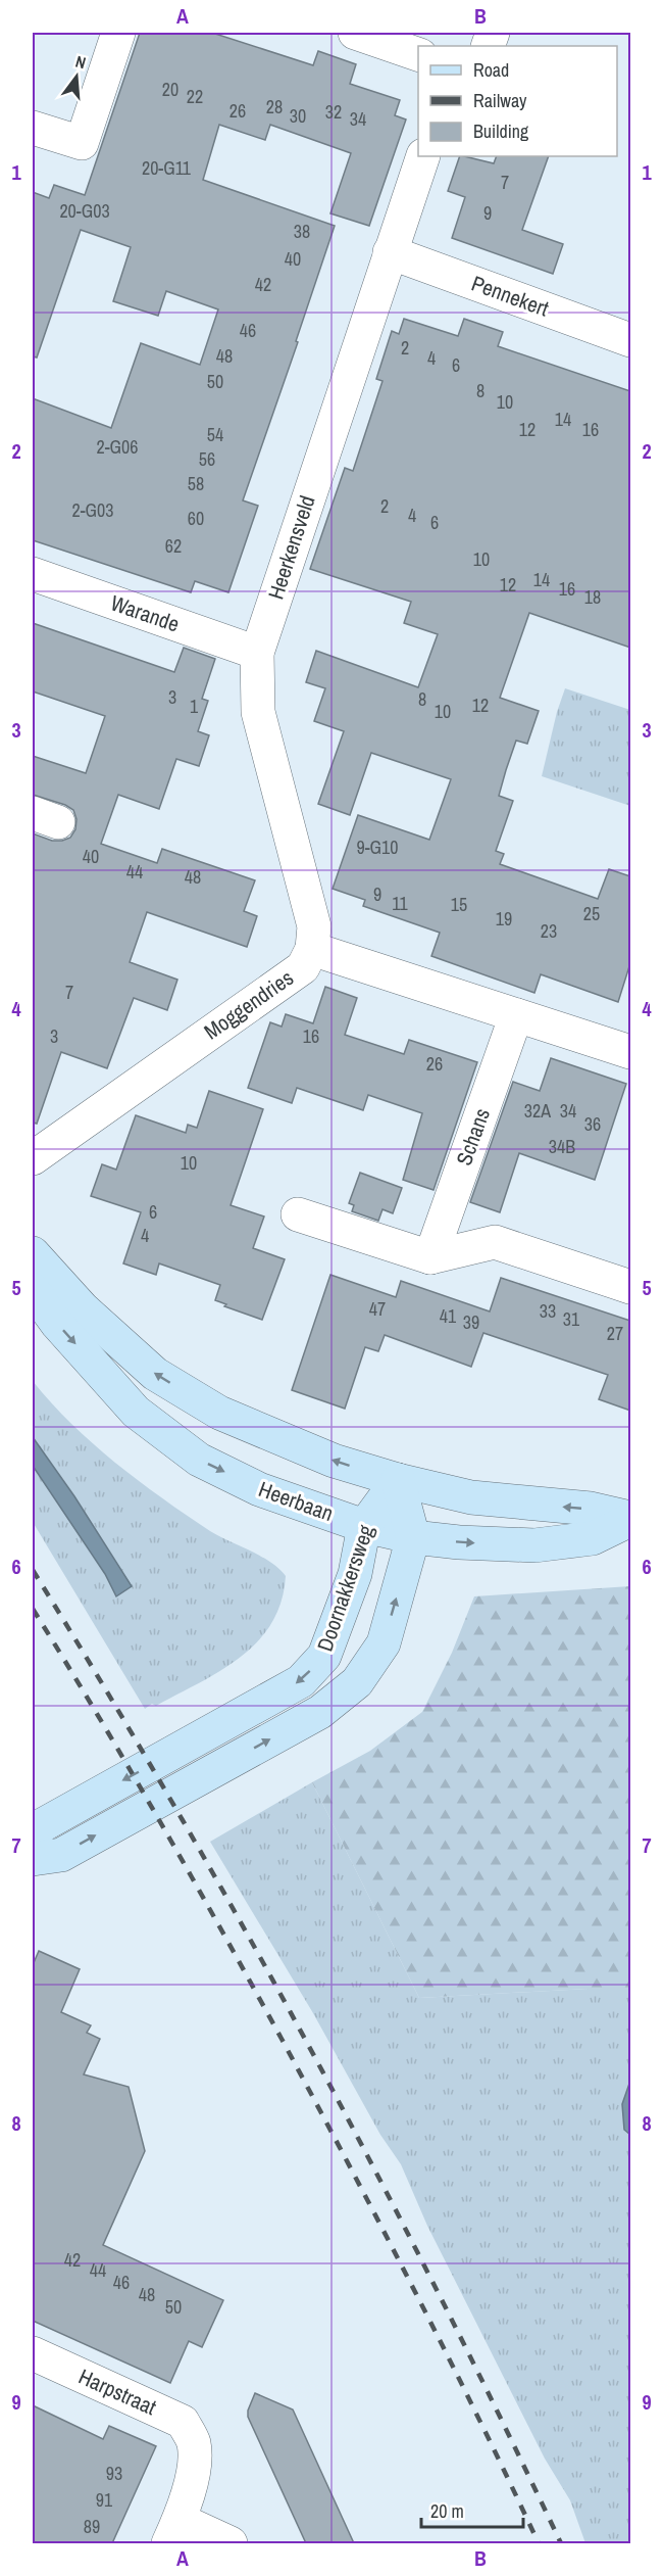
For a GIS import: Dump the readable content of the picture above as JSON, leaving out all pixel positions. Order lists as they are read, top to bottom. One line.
{"streets":{"street":["Pennekert","Heerkensveld","Warande","Moggendries","Schans","Heerbaan","Doornakkersweg","Harpstraat"]},"crossings":[["Pennekert","Heerkensveld"],["Heerkensveld","Warande"],["Heerkensveld","Moggendries"],["Heerbaan","Doornakkersweg"]],"house_numbers":["20","22","28","26","32","30","34","20-G11","7","20-G03","9","38","40","42","46","2","48","4","6","50","8","10","14","12","16","54","2-G06","56","58","2","2-G03","4","60","6","62","10","14","12","16","18","3","8","12","1","10","9-G10","40","44","48","9","11","15","25","19","23","7","3","16","26","32A","34","36","34B","10","6","4","47","33","41","31","39","27","42","44","46","48","50","93","91","89"],"legend":["Road","Railway","Building"],"scale_bar":"20 m","north":"top","grid":{"columns":["A","B"],"rows":["1","2","3","4","5","6","7","8","9"]}}
